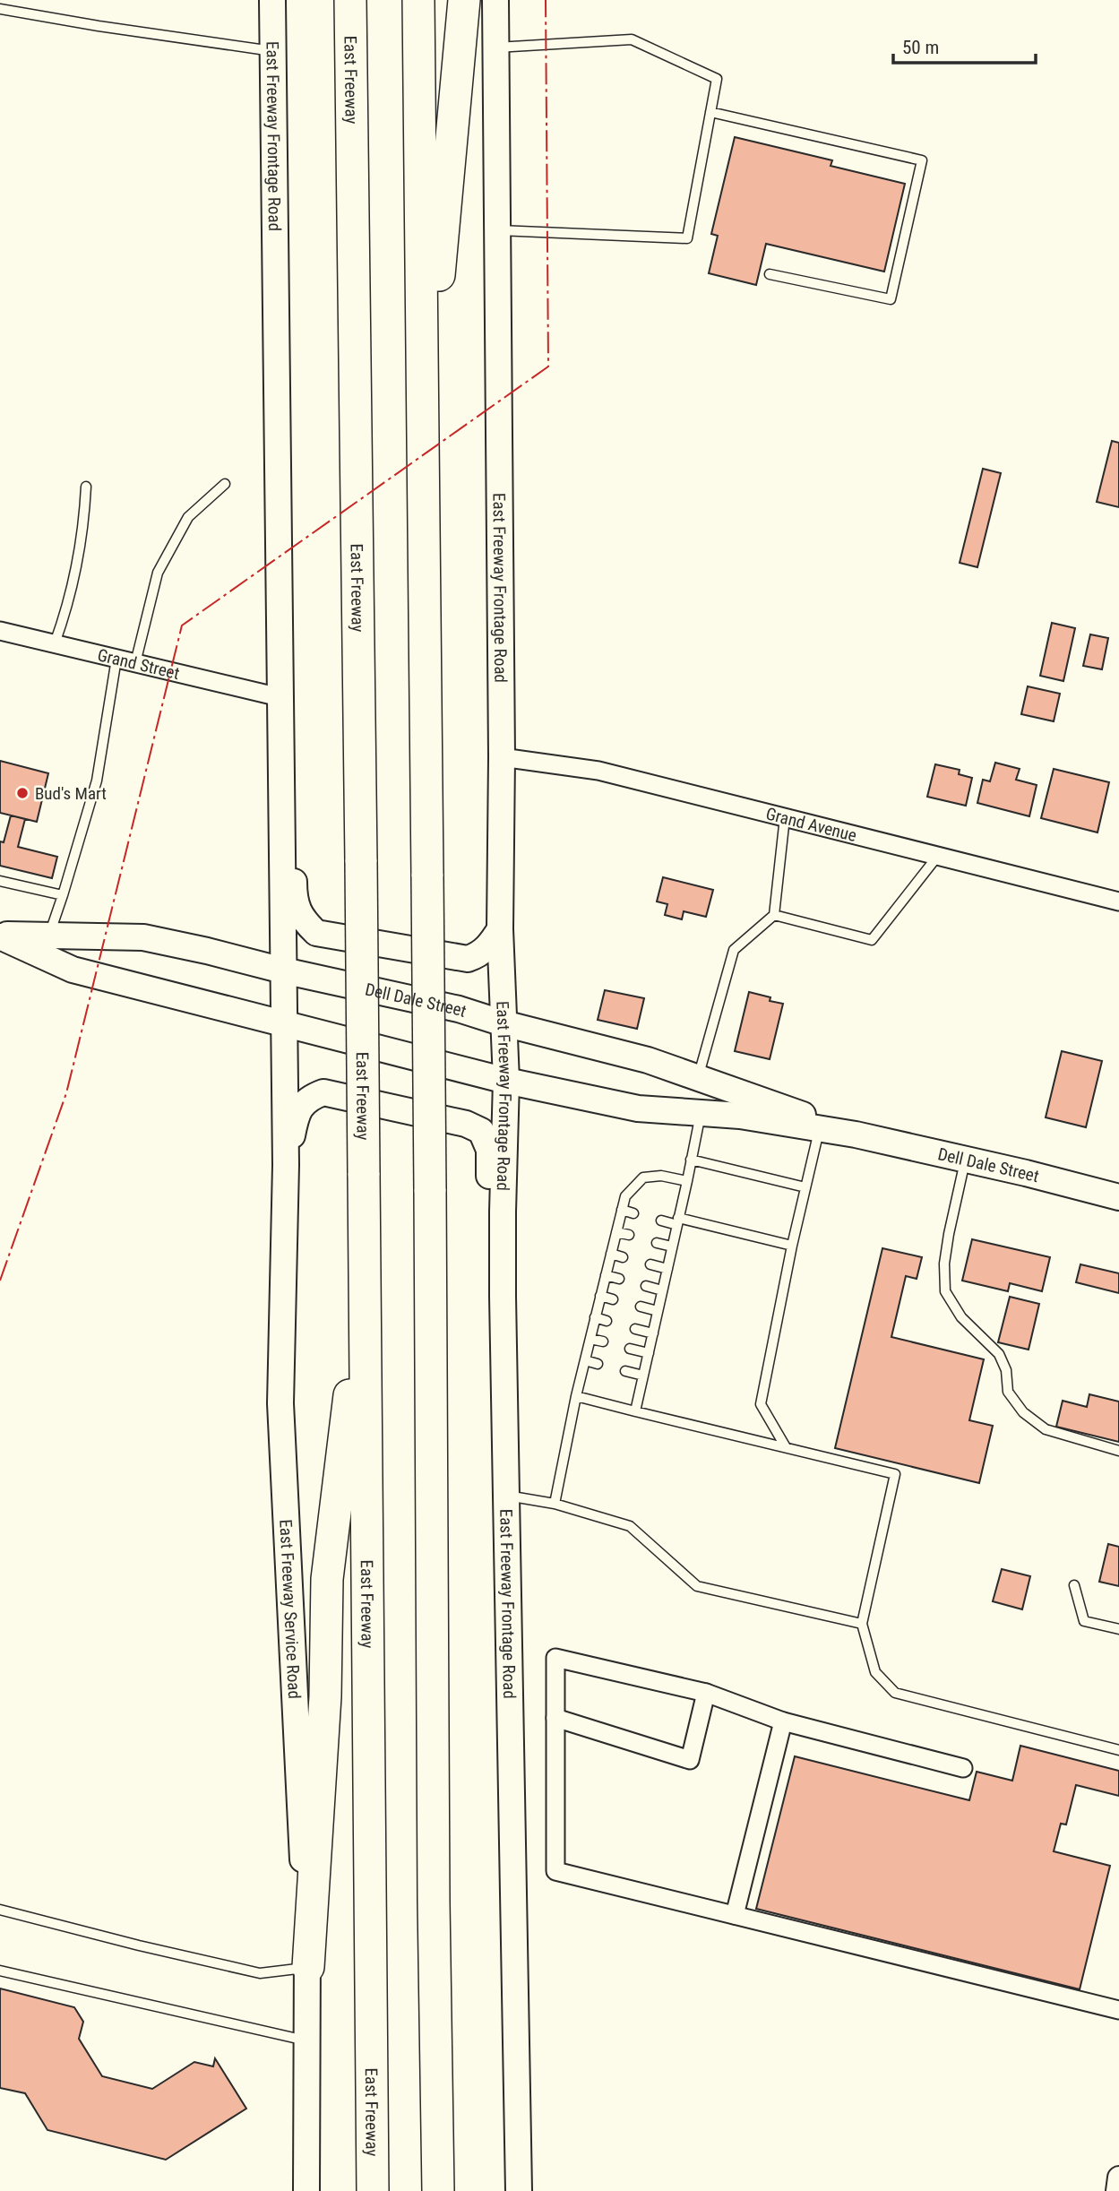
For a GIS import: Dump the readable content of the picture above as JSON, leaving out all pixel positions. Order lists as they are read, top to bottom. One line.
{"streets":{"highway":["East Freeway"],"main road":["East Freeway Frontage Road","Dell Dale Street","East Freeway Service Road"],"street":["Grand Street","Grand Avenue"]},"crossings":[["East Freeway Frontage Road","Grand Street"],["East Freeway Frontage Road","Grand Avenue"],["East Freeway Frontage Road","Dell Dale Street"],["East Freeway Frontage Road","East Freeway Service Road"],["Dell Dale Street","East Freeway Service Road"]],"places":["Bud's Mart"],"scale_bar":"50 m"}
